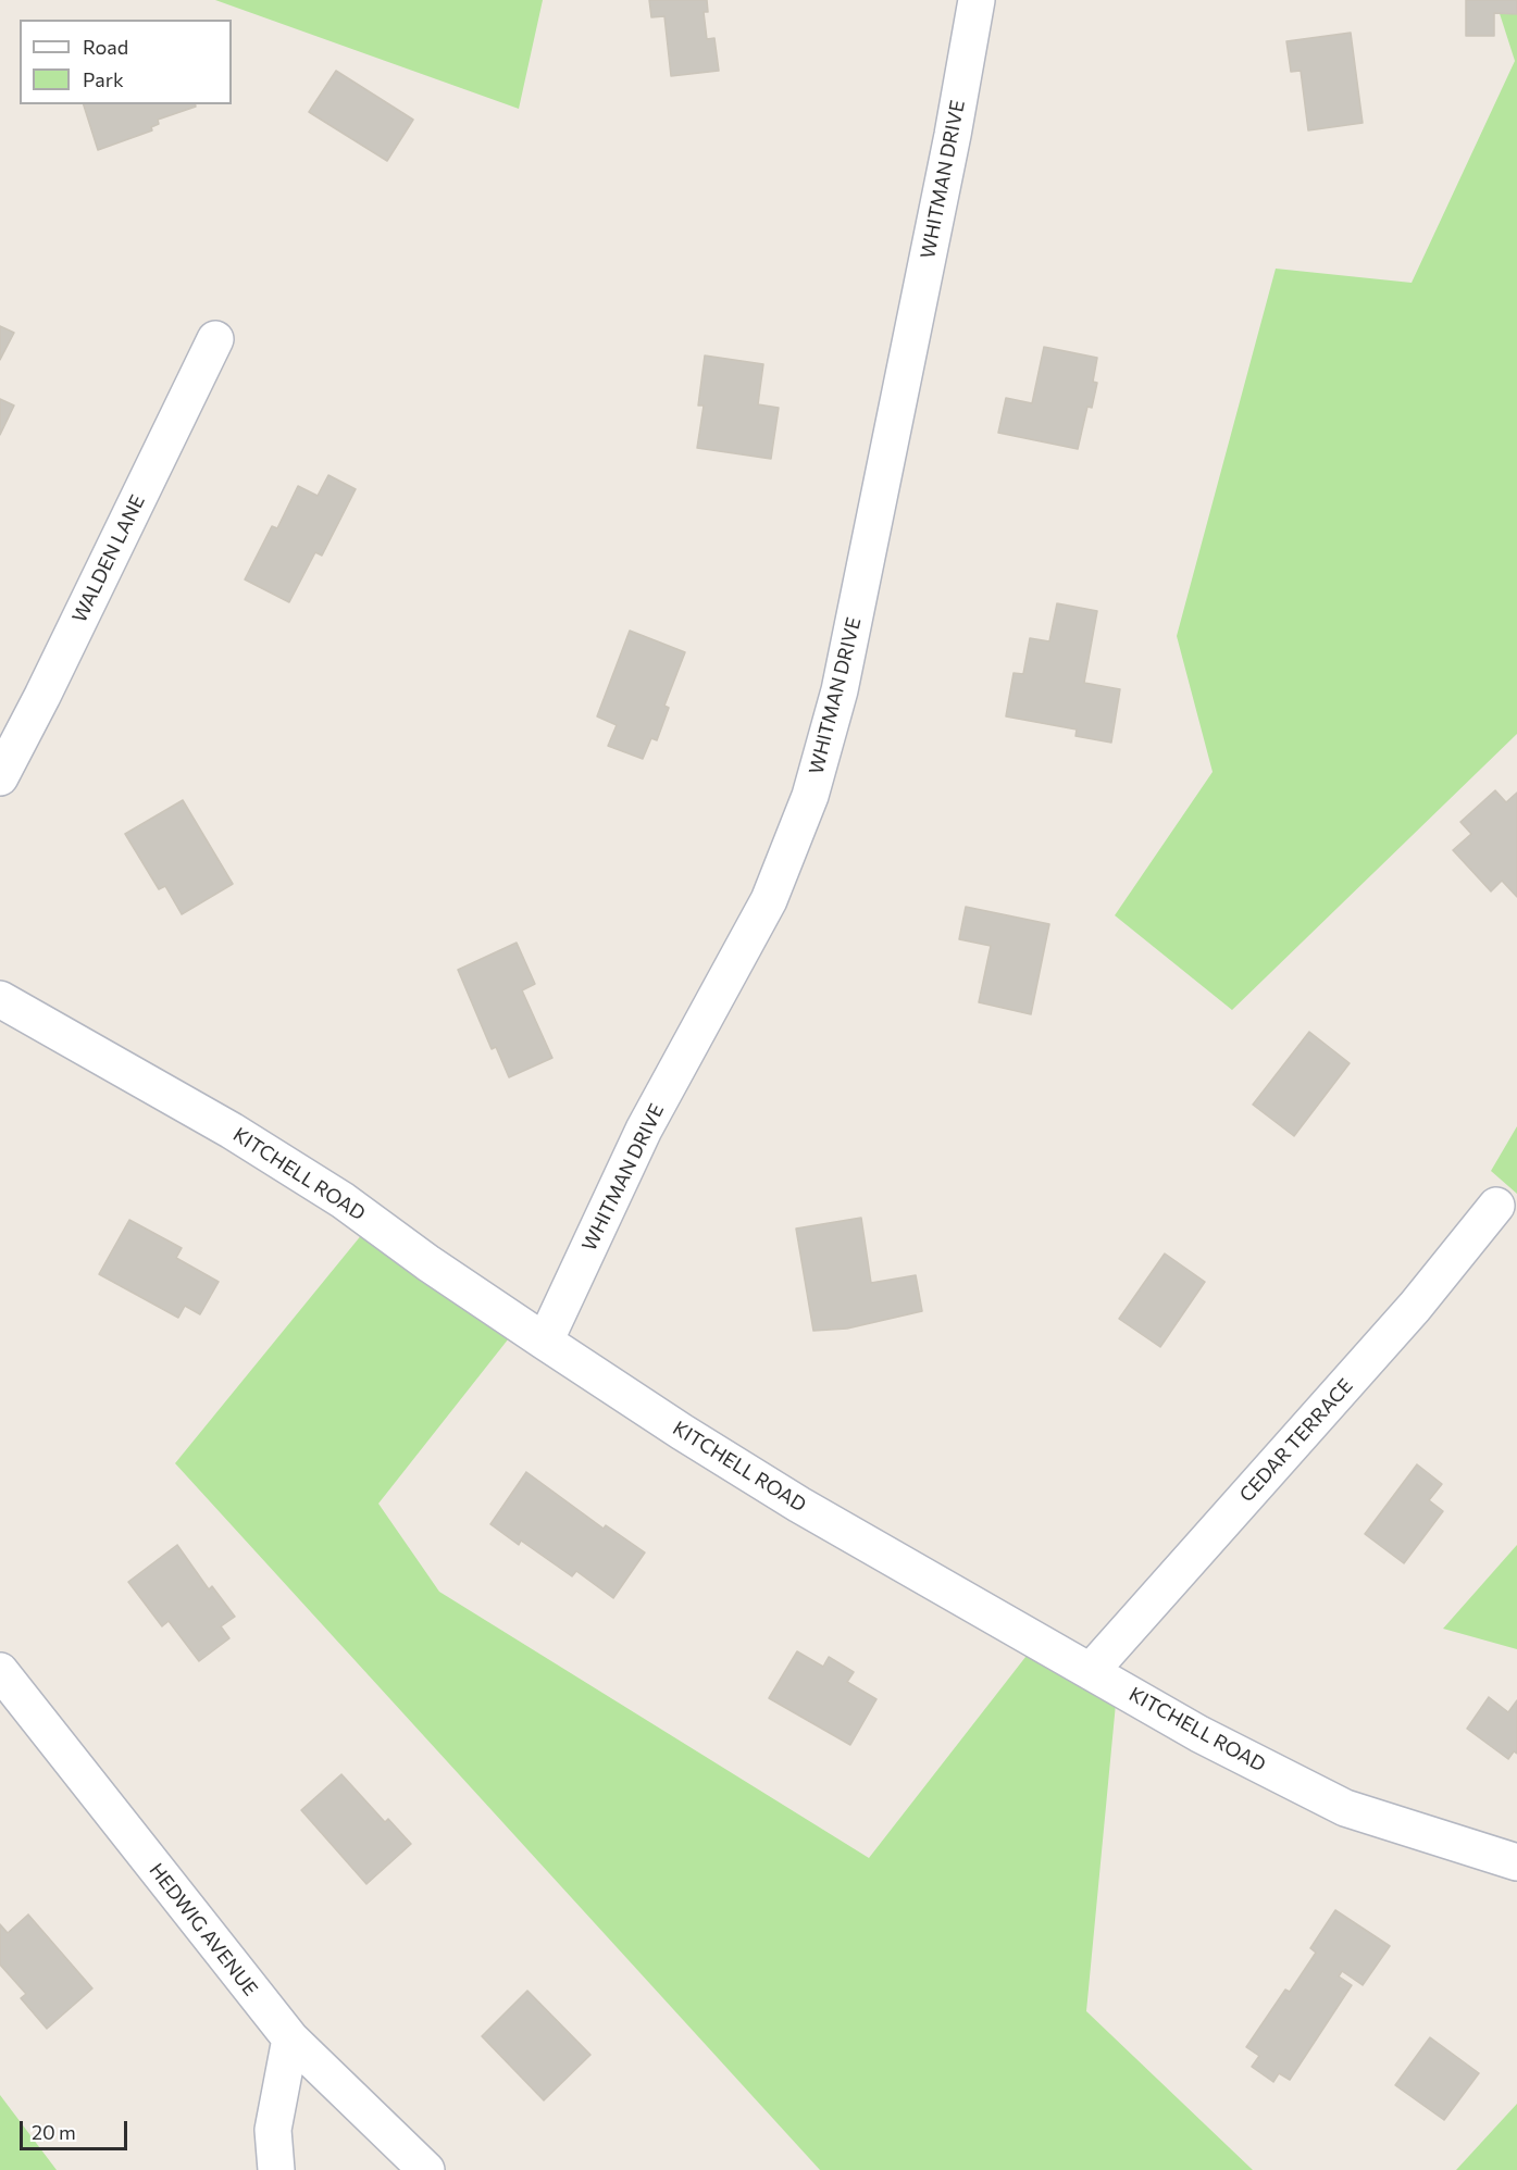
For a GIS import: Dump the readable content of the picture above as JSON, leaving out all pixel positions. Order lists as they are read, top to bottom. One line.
{"streets":{"street":["WHITMAN DRIVE","WALDEN LANE","KITCHELL ROAD","CEDAR TERRACE","HEDWIG AVENUE"]},"crossings":[["WHITMAN DRIVE","KITCHELL ROAD"],["KITCHELL ROAD","CEDAR TERRACE"]],"legend":["Road","Park"],"scale_bar":"20 m"}
